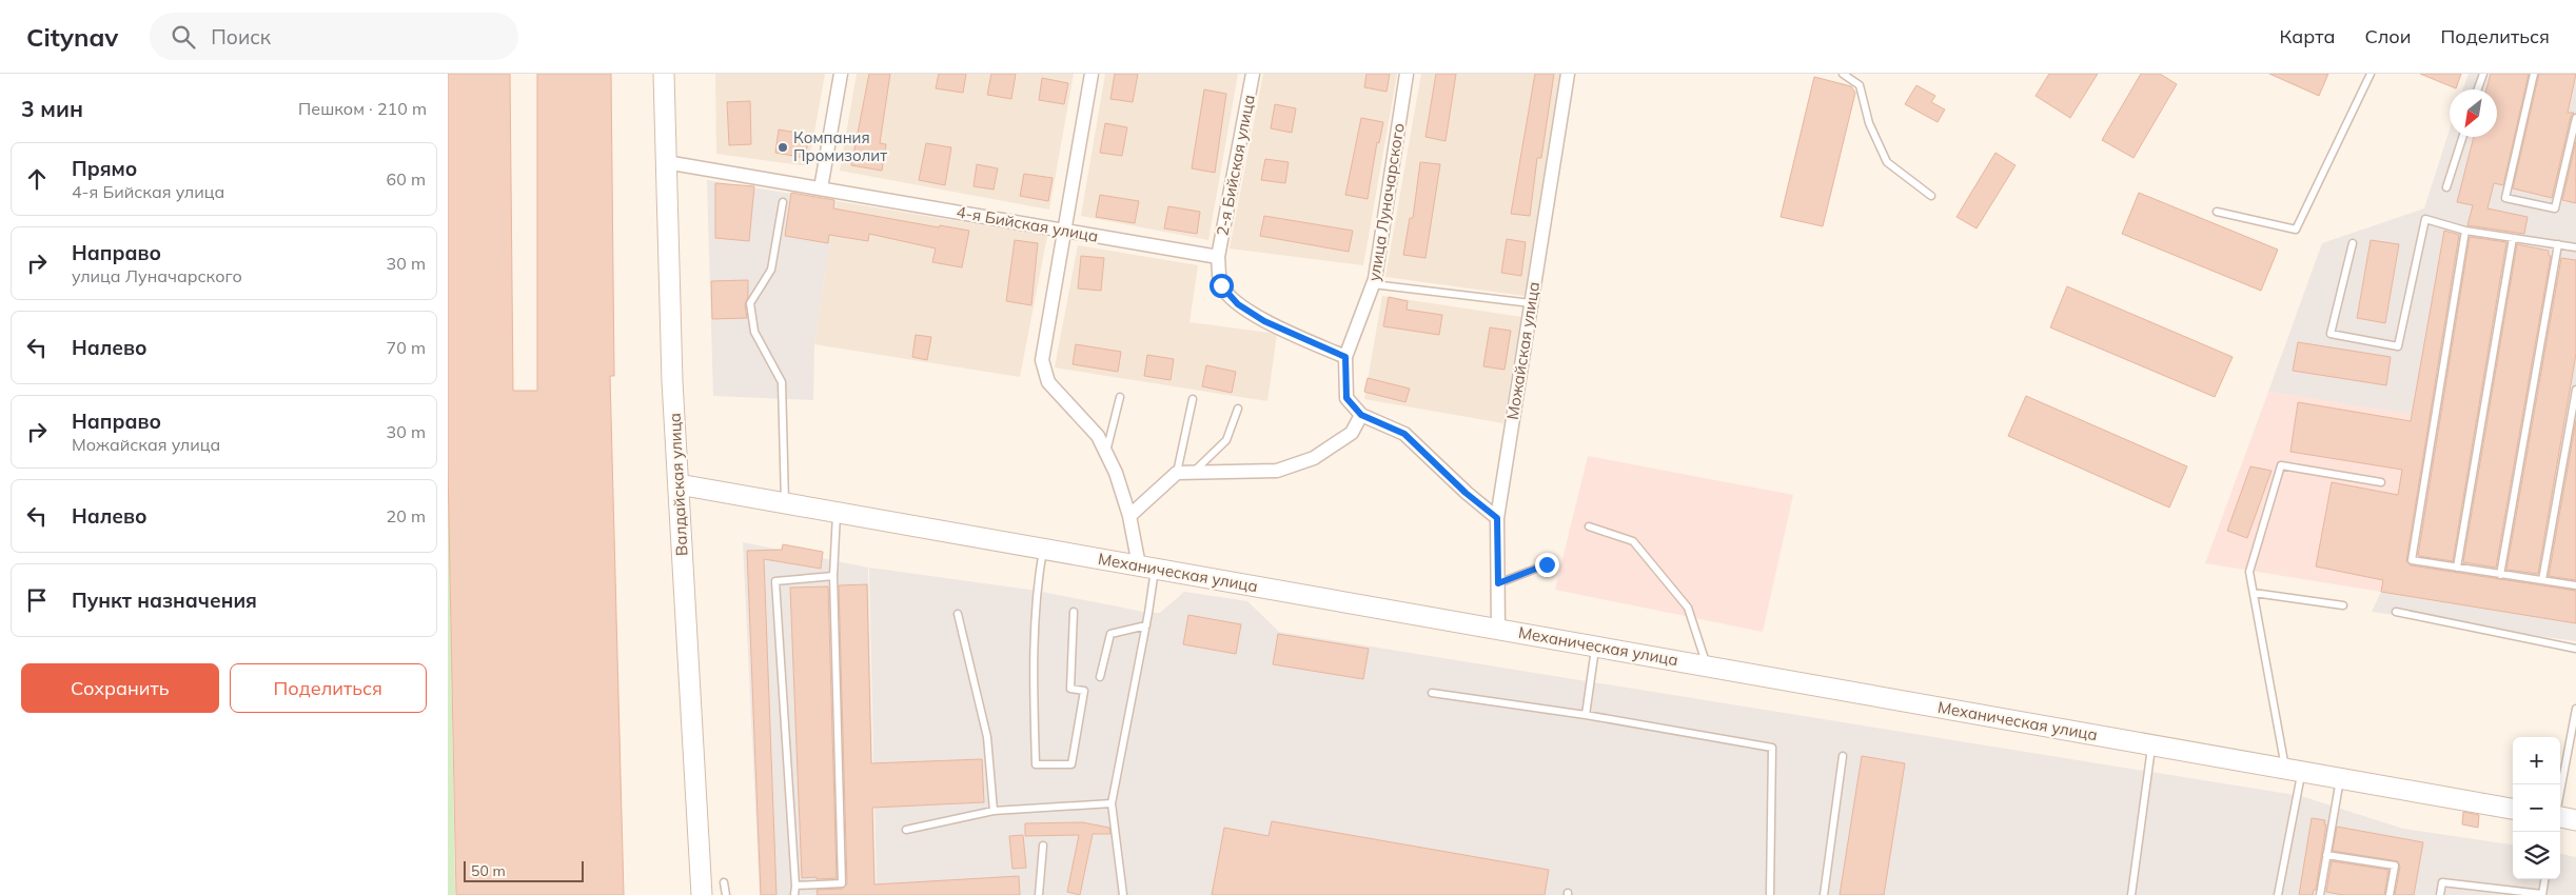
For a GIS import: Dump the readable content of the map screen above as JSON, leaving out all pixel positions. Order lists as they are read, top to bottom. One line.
{"streets":{"street":["2-я Бийская улица","улица Луначарского","4-я Бийская улица","Можайская улица","Валдайская улица","Механическая улица"]},"crossings":[["2-я Бийская улица","4-я Бийская улица"],["4-я Бийская улица","Валдайская улица"],["Можайская улица","Механическая улица"],["Валдайская улица","Механическая улица"]],"places":["Компания Промизолит"],"scale_bar":"50 m","north":"bottom left","page":{"header":"Citynav","search":"Поиск","nav":["Карта","Слои","Поделиться"],"heading":["3 мин","Пешком · 210 m"],"list":[["Прямо","4-я Бийская улица","60 m"],["Направо","улица Луначарского","30 m"],["Налево","70 m"],["Направо","Можайская улица","30 m"],["Налево","20 m"],"Пункт назначения"],"buttons":["Сохранить","Поделиться"],"map_buttons":["+","−"],"scale":"50 m"}}
